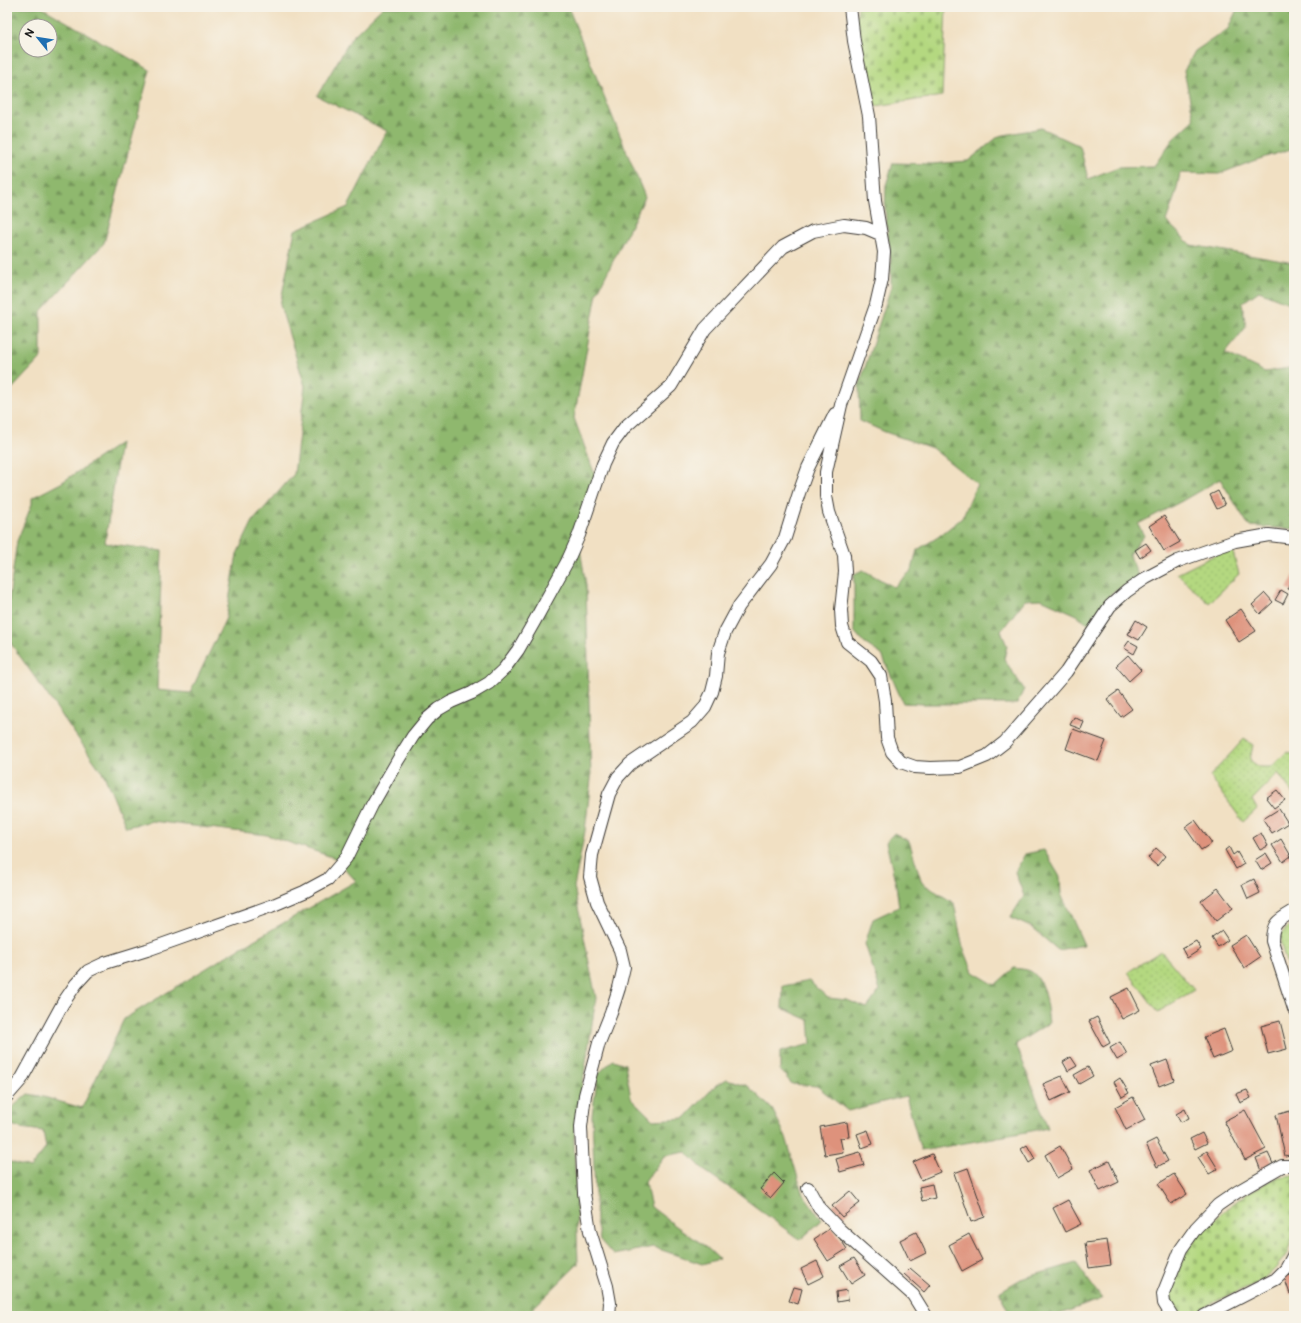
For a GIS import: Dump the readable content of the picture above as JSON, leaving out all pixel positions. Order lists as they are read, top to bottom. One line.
{"north":"top left"}
